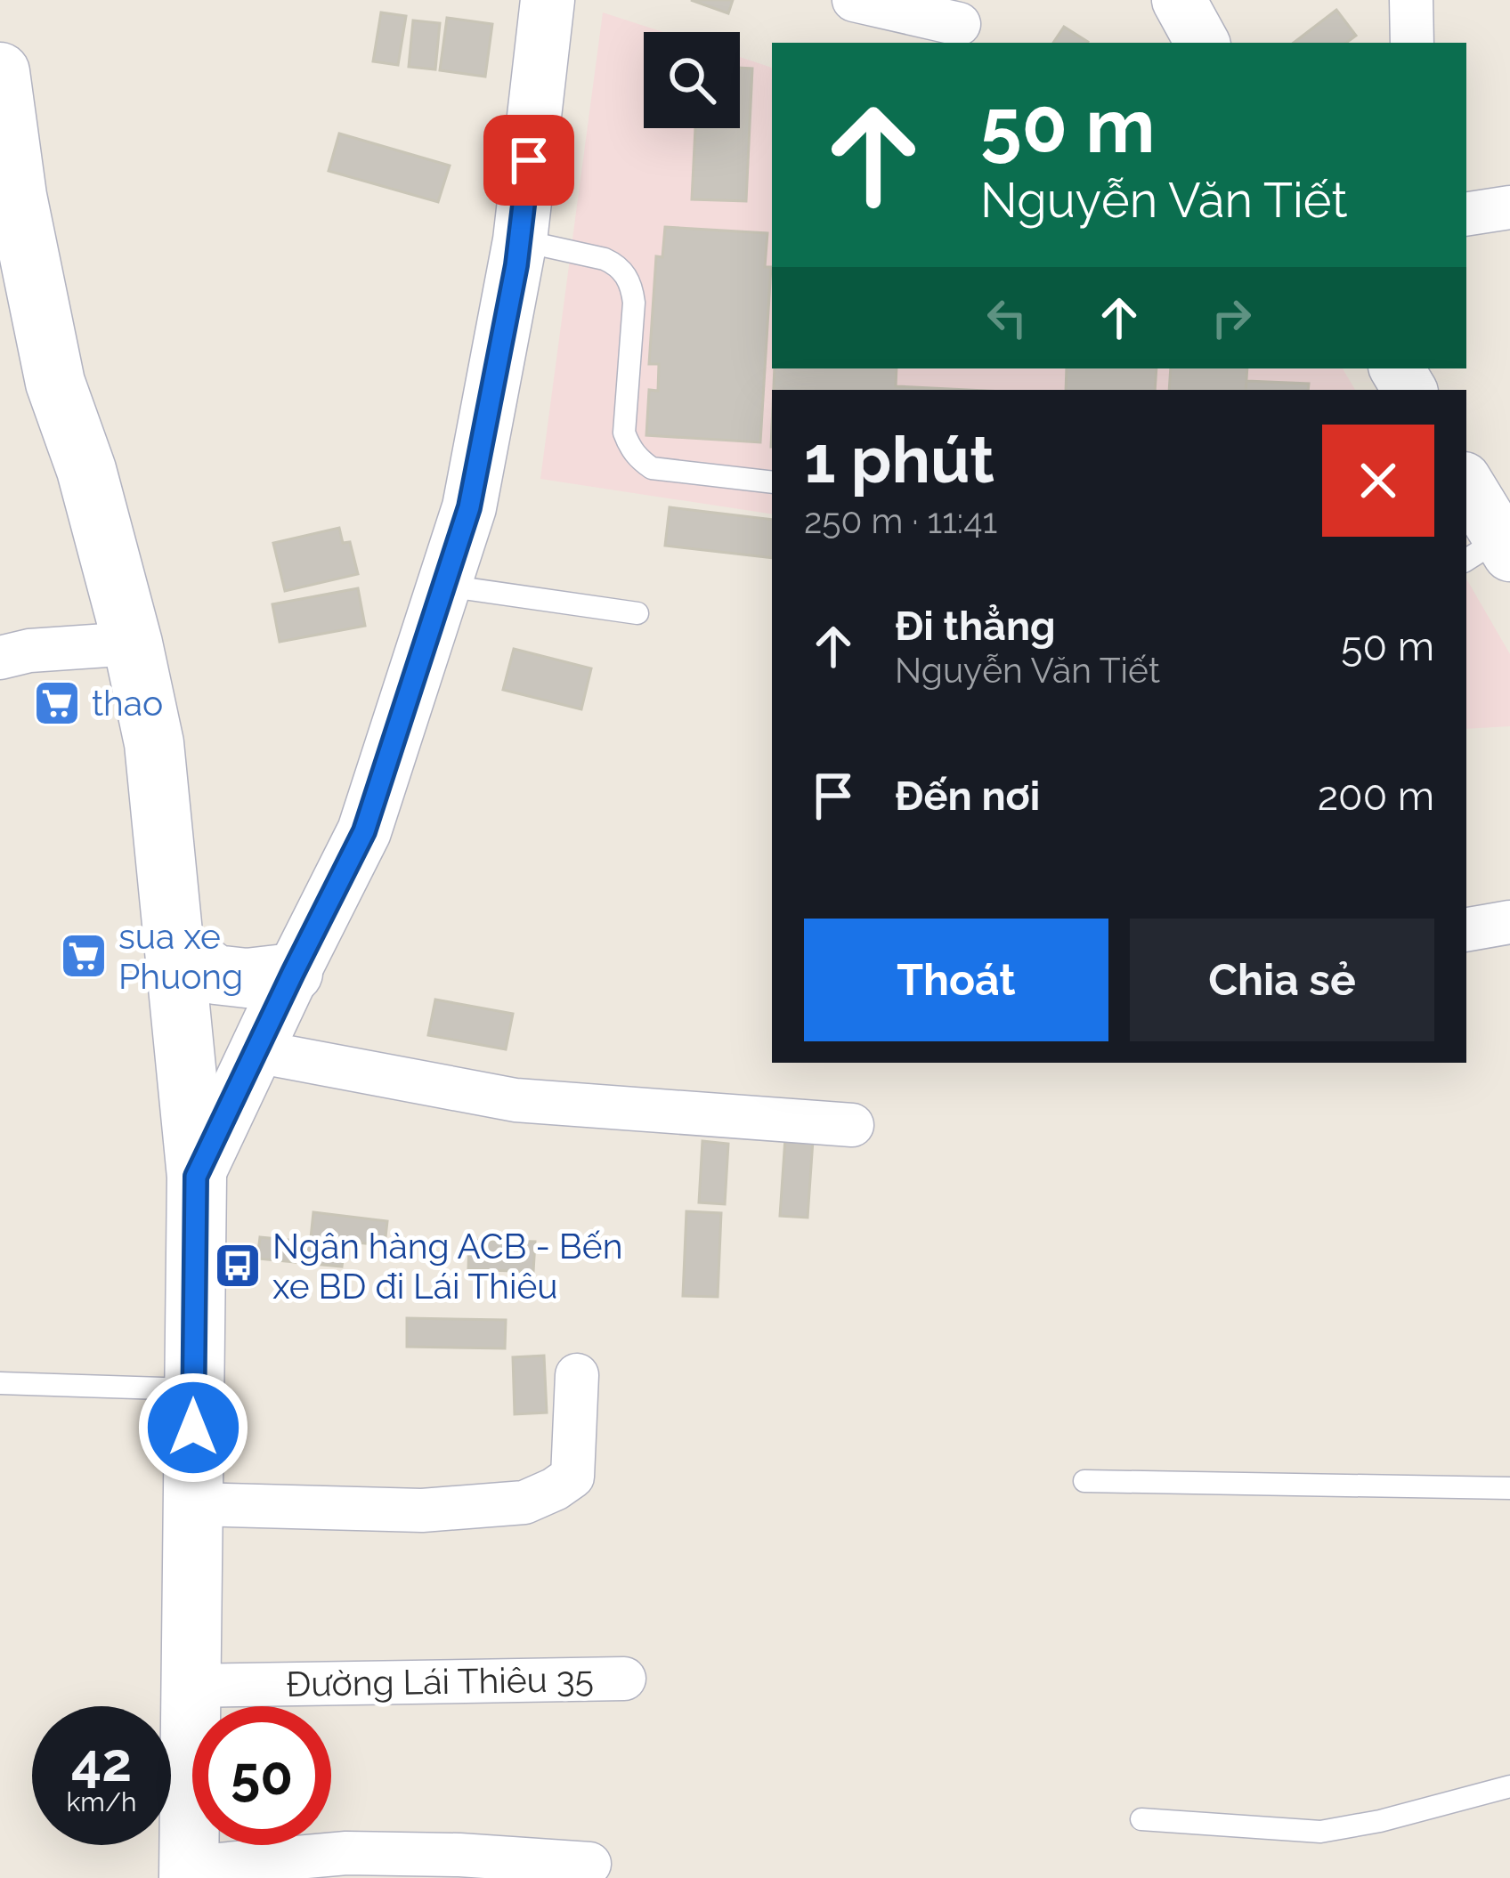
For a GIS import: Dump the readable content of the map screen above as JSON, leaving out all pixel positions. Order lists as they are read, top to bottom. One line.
{"streets":{"street":["Đường Lái Thiêu 35"]},"places":{"supermarket":["thao","sua xe Phuong"],"bus stop":["Ngân hàng ACB - Bến xe BD đi Lái Thiêu"]},"page":{"turn":["50 m","Nguyễn Văn Tiết"],"heading":["1 phút","250 m · 11:41"],"list":[{"name":"Đi thẳng","note":"Nguyễn Văn Tiết","value":"50 m"},{"name":"Đến nơi","value":"200 m"}],"buttons":["Thoát","Chia sẻ"],"speed":"42 km/h","limit":"50"}}
